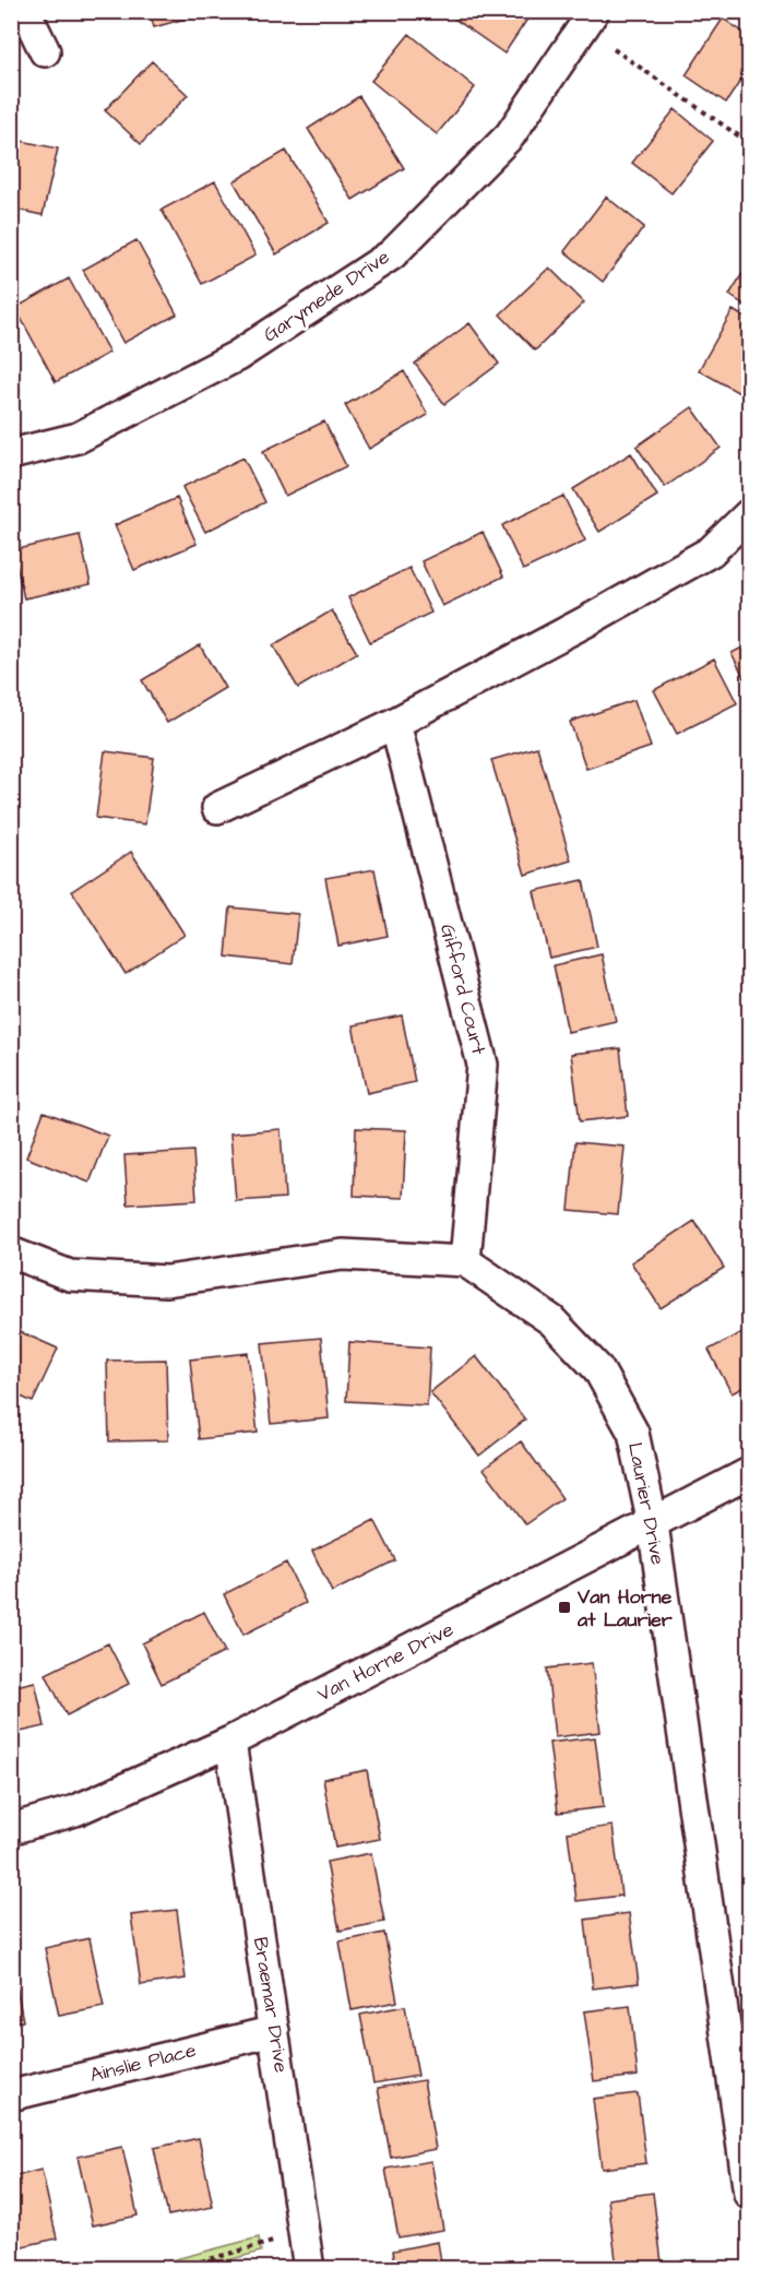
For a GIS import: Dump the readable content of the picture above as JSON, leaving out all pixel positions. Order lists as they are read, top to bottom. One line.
{"streets":{"street":["Garymede Drive","Gifford Court","Laurier Drive","Van Horne Drive","Braemar Drive","Ainslie Place"]},"crossings":[["Gifford Court","Laurier Drive"],["Laurier Drive","Van Horne Drive"],["Van Horne Drive","Braemar Drive"],["Braemar Drive","Ainslie Place"]],"places":{"transit":["Van Horne at Laurier"]}}
